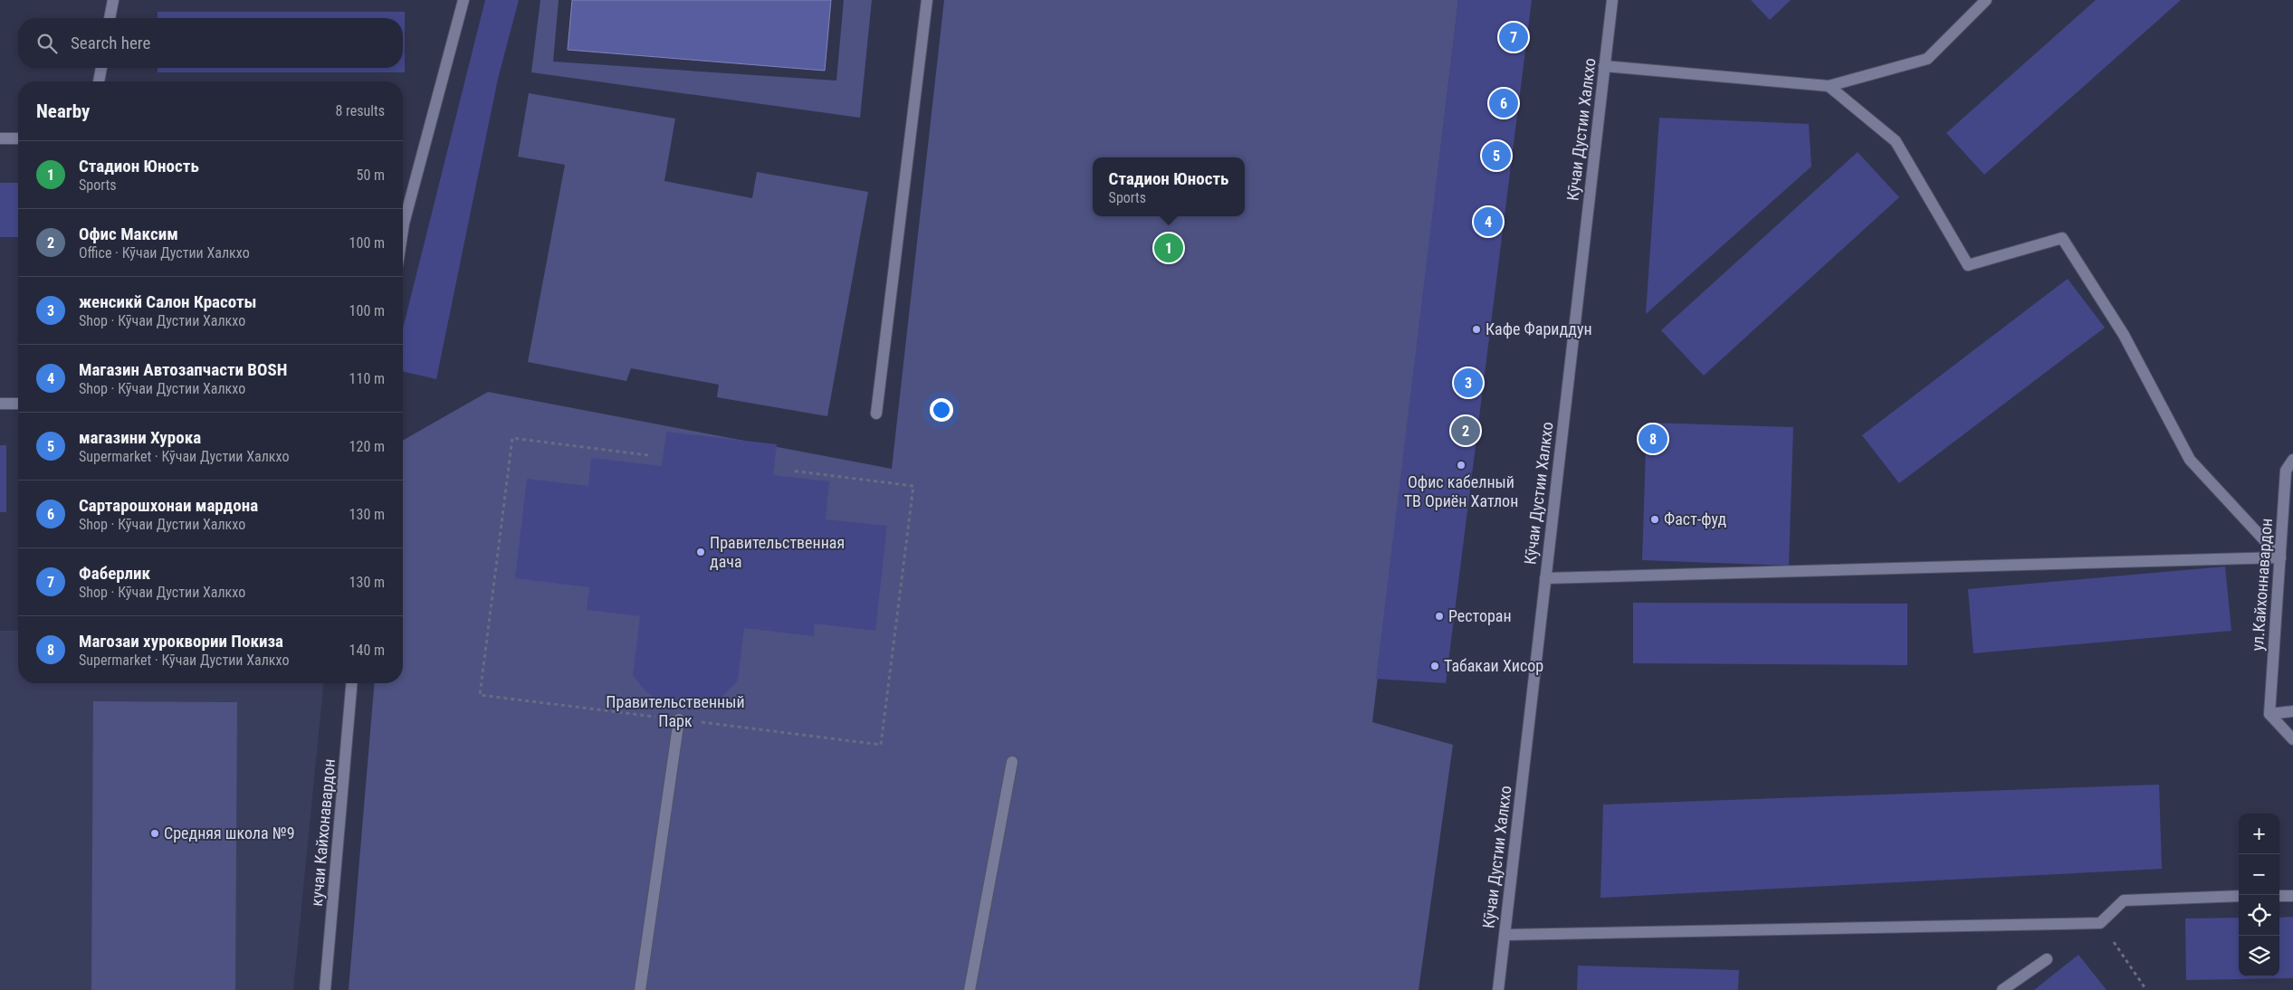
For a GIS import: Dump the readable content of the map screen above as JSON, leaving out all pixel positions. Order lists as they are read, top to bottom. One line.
{"streets":{"street":["Кӯчаи Дустии Халкхо","ул.Кайхоннавардон","кучаи Кайхонавардон"]},"parks":["Правительственный Парк"],"places":["Кафе Фариддун","Офис кабелный ТВ Ориён Хатлон","Фаст-фуд","Правительственная дача","Ресторан","Табакаи Хисор","Средняя школа №9"],"page":{"search":"Search here","pins":["7","6","5","4","1","3","2","8"],"heading":["Nearby","8 results"],"list":[{"mark":"1","name":"Стадион Юность","note":"Sports","value":"50 m"},{"mark":"2","name":"Офис Максим","note":"Office · Кӯчаи Дустии Халкхо","value":"100 m"},{"mark":"3","name":"женсикй Салон Красоты","note":"Shop · Кӯчаи Дустии Халкхо","value":"100 m"},{"mark":"4","name":"Магазин Автозапчасти BOSH","note":"Shop · Кӯчаи Дустии Халкхо","value":"110 m"},{"mark":"5","name":"магазини Хурока","note":"Supermarket · Кӯчаи Дустии Халкхо","value":"120 m"},{"mark":"6","name":"Сартарошхонаи мардона","note":"Shop · Кӯчаи Дустии Халкхо","value":"130 m"},{"mark":"7","name":"Фаберлик","note":"Shop · Кӯчаи Дустии Халкхо","value":"130 m"},{"mark":"8","name":"Магозаи хуроквории Покиза","note":"Supermarket · Кӯчаи Дустии Халкхо","value":"140 m"}],"popup":["Стадион Юность","Sports"],"map_buttons":["+","−"]}}
